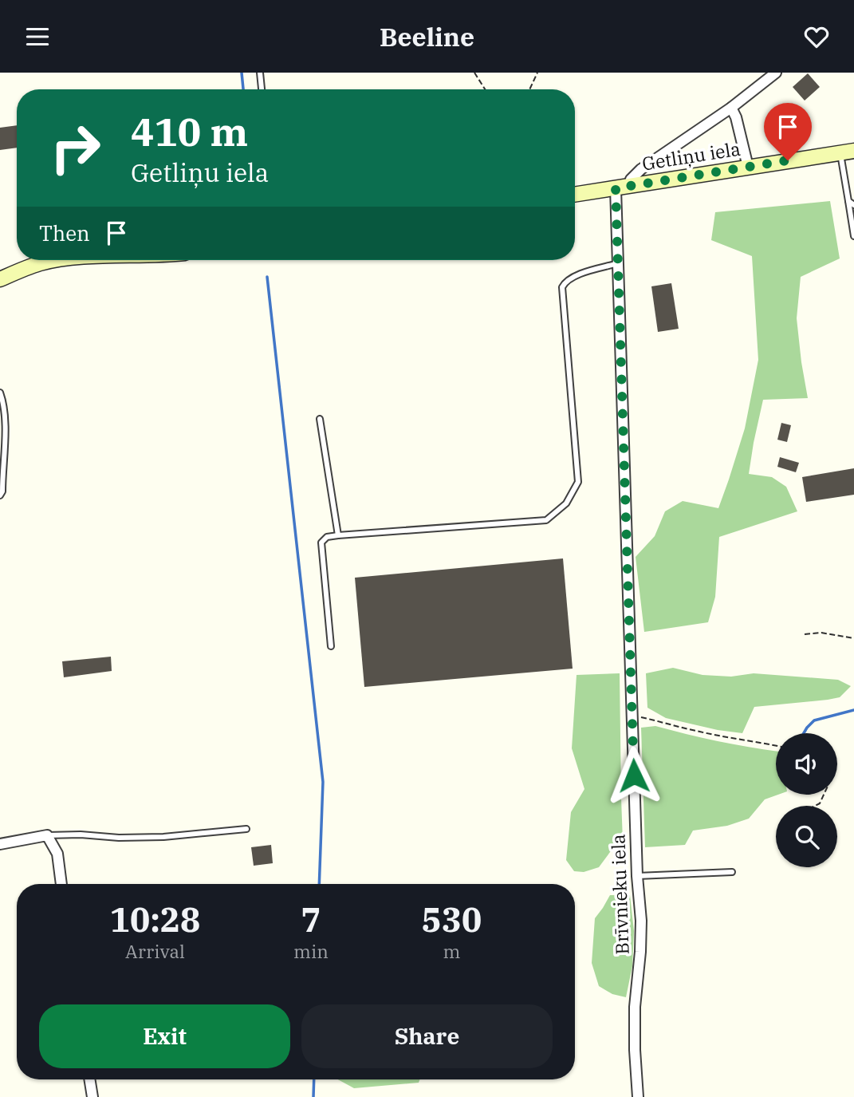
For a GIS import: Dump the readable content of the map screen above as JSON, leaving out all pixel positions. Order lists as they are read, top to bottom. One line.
{"streets":{"street":["Getliņu iela","Brīvnieku iela"]},"crossings":[["Getliņu iela","Brīvnieku iela"]],"page":{"header":"Beeline","turn":["410 m","Getliņu iela"],"then":"Then","eta":["10:28","Arrival","7","min","530","m"],"buttons":["Exit","Share"]}}
